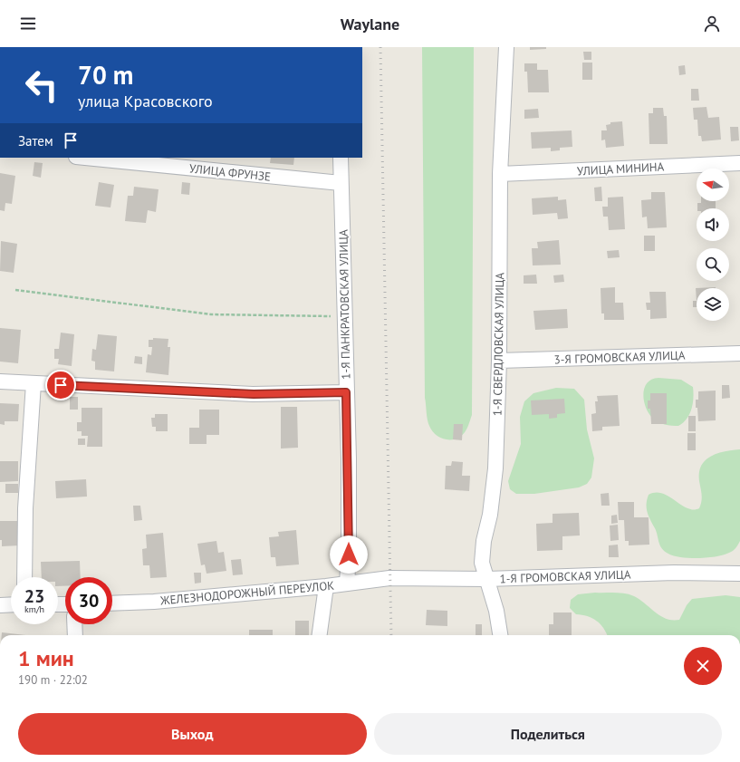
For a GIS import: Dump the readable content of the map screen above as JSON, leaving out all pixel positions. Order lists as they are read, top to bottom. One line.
{"streets":{"street":["УЛИЦА МИНИНА","УЛИЦА ФРУНЗЕ","1-Я ПАНКРАТОВСКАЯ УЛИЦА","1-Я СВЕРДЛОВСКАЯ УЛИЦА","3-Я ГРОМОВСКАЯ УЛИЦА","1-Я ГРОМОВСКАЯ УЛИЦА","ЖЕЛЕЗНОДОРОЖНЫЙ ПЕРЕУЛОК"]},"crossings":[["УЛИЦА МИНИНА","1-Я СВЕРДЛОВСКАЯ УЛИЦА"],["УЛИЦА ФРУНЗЕ","1-Я ПАНКРАТОВСКАЯ УЛИЦА"],["1-Я ПАНКРАТОВСКАЯ УЛИЦА","ЖЕЛЕЗНОДОРОЖНЫЙ ПЕРЕУЛОК"],["1-Я СВЕРДЛОВСКАЯ УЛИЦА","3-Я ГРОМОВСКАЯ УЛИЦА"],["1-Я СВЕРДЛОВСКАЯ УЛИЦА","1-Я ГРОМОВСКАЯ УЛИЦА"],["1-Я ГРОМОВСКАЯ УЛИЦА","ЖЕЛЕЗНОДОРОЖНЫЙ ПЕРЕУЛОК"]],"north":"left","page":{"header":"Waylane","turn":["70 m","улица Красовского"],"then":"Затем","speed":"23 km/h","limit":"30","heading":["1 мин","190 m · 22:02"],"buttons":["Выход","Поделиться"]}}
